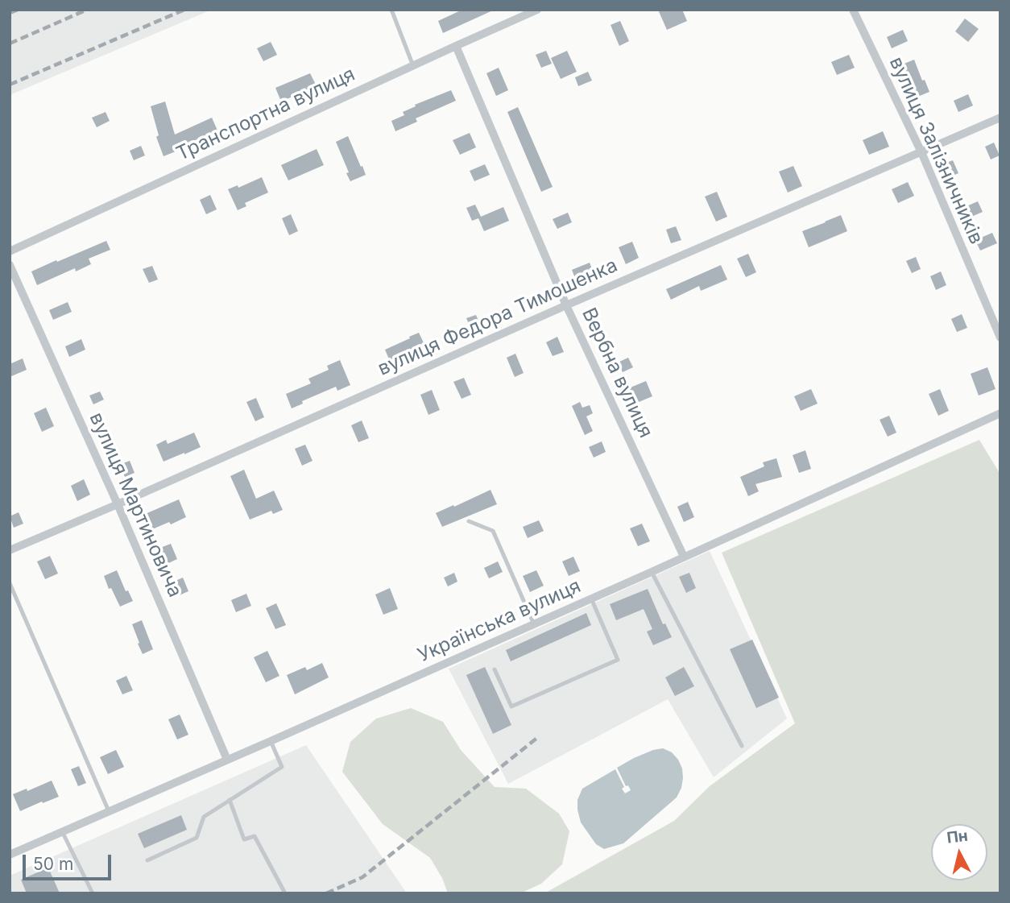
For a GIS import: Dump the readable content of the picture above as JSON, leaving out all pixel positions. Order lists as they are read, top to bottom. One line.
{"streets":{"street":["Транспортна вулиця","вулиця Залізничників","вулиця Федора Тимошенка","Вербна вулиця","вулиця Мартиновича","Українська вулиця"]},"crossings":[["Транспортна вулиця","Вербна вулиця"],["вулиця Залізничників","вулиця Федора Тимошенка"],["вулиця Федора Тимошенка","Вербна вулиця"],["вулиця Федора Тимошенка","вулиця Мартиновича"],["Вербна вулиця","Українська вулиця"],["вулиця Мартиновича","Українська вулиця"]],"scale_bar":"50 m","north":"top"}
